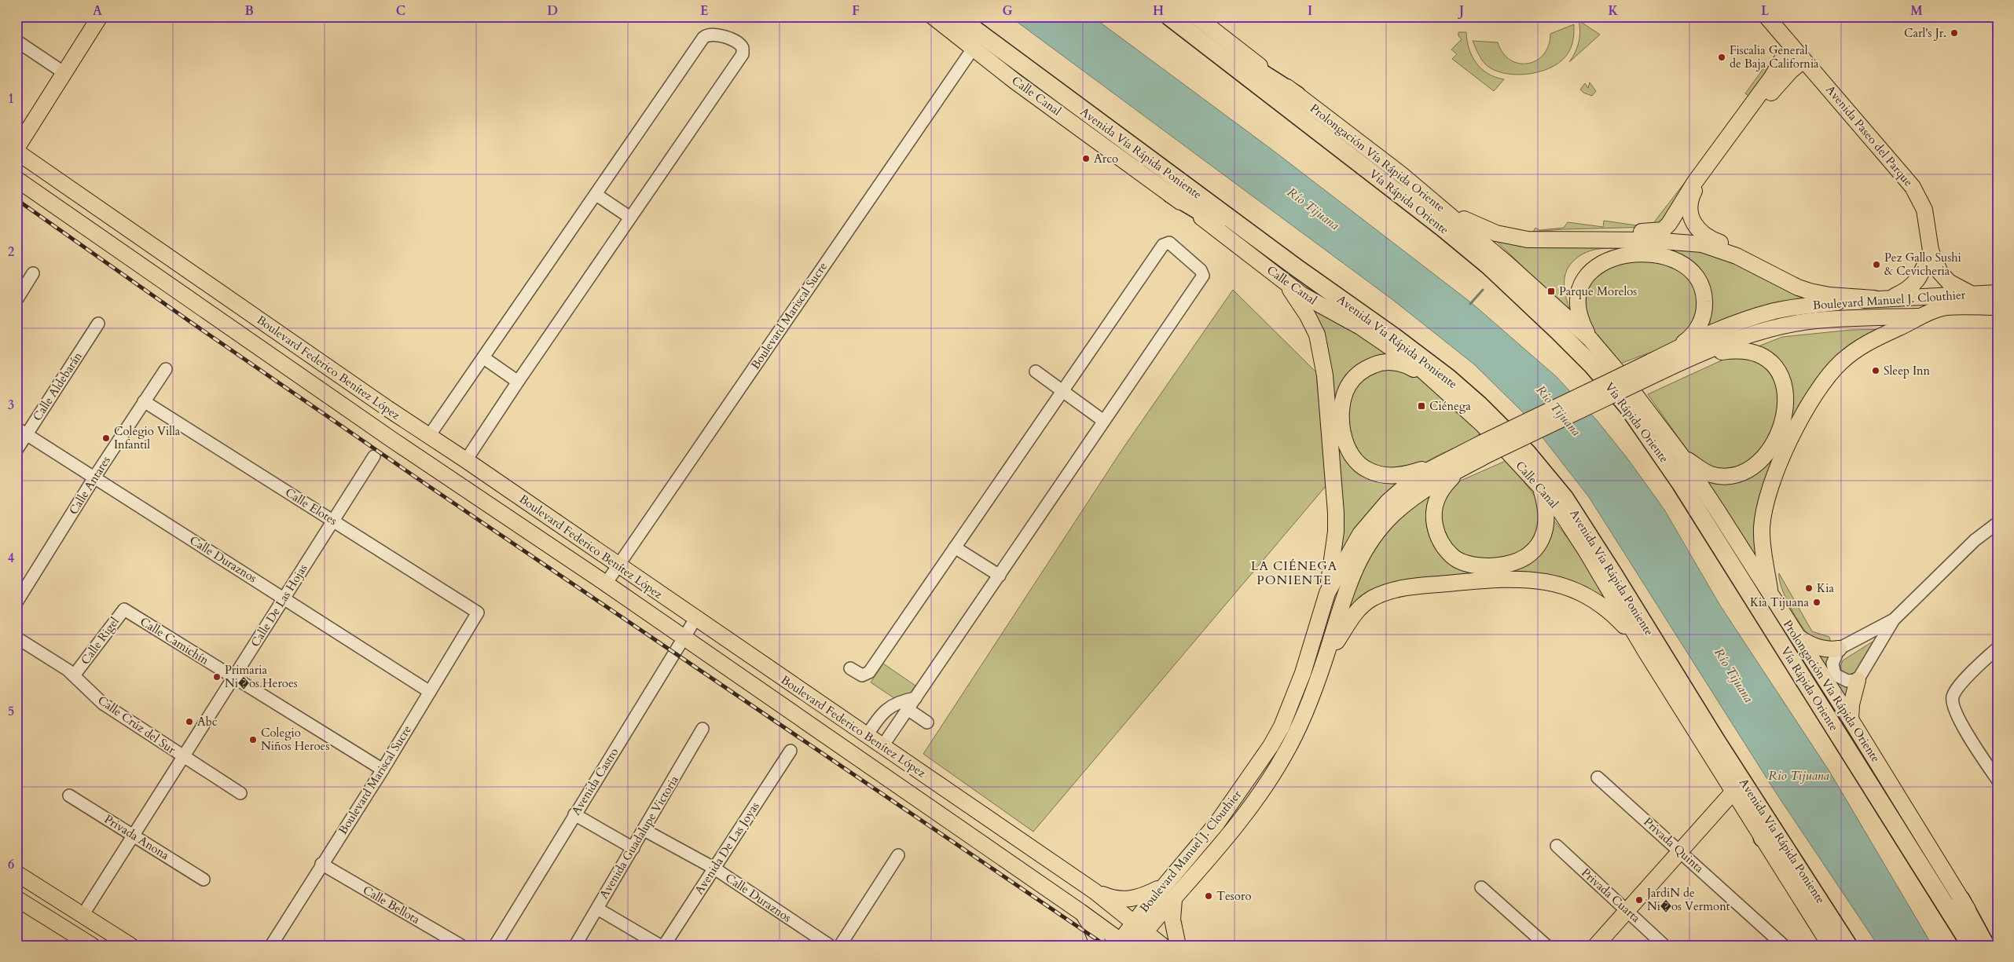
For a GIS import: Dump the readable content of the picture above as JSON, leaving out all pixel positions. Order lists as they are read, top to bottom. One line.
{"streets":{"highway":["Avenida Vía Rápida Poniente","Vía Rápida Oriente"],"main road":["Calle Canal","Avenida Paseo del Parque","Prolongación Vía Rápida Oriente","Boulevard Manuel J. Clouthier","Boulevard Federico Benítez López"],"street":["Boulevard Mariscal Sucre","Calle Aldebarán","Calle Antares","Calle Elotes","Calle Duraznos","Calle De Las Hojas","Calle Rigel","Calle Camichín","Calle Crúz del Sur","Avenida Castro","Privada Anona","Avenida Guadalupe Victoria","Privada Quinta","Avenida De Las Joyas","Privada Cuarta","Calle Bellota"]},"crossings":[["Calle Canal","Boulevard Mariscal Sucre"],["Avenida Paseo del Parque","Boulevard Manuel J. Clouthier"],["Boulevard Manuel J. Clouthier","Boulevard Federico Benítez López"],["Boulevard Mariscal Sucre","Boulevard Federico Benítez López"],["Boulevard Mariscal Sucre","Calle Elotes"],["Boulevard Mariscal Sucre","Calle Duraznos"],["Boulevard Mariscal Sucre","Calle Camichín"],["Boulevard Mariscal Sucre","Calle Bellota"],["Boulevard Federico Benítez López","Avenida Castro"],["Calle Aldebarán","Calle Duraznos"],["Calle Antares","Calle Elotes"],["Calle Antares","Calle Duraznos"],["Calle Elotes","Calle De Las Hojas"],["Calle Duraznos","Calle De Las Hojas"],["Calle Duraznos","Avenida Guadalupe Victoria"],["Calle Duraznos","Avenida De Las Joyas"],["Calle De Las Hojas","Calle Camichín"],["Calle De Las Hojas","Calle Crúz del Sur"],["Calle De Las Hojas","Privada Anona"],["Calle Rigel","Calle Camichín"],["Calle Rigel","Calle Crúz del Sur"]],"districts":["LA CIÉNEGA PONIENTE"],"water":["Río Tijuana","Rio Tijuana"],"places":{"other":["Carl's Jr.","Fiscalia General de Baja California","Arco","Pez Gallo Sushi & Cevicheria","Sleep Inn","Colegio Villa Infantil","Kia","Kia Tijuana","Primaria Ni�os Heroes","Abc","Colegio Niños Heroes","Tesoro","JardiN de Ni�os Vermont"],"transit":["Parque Morelos","Ciénega"]},"grid":{"columns":["A","B","C","D","E","F","G","H","I","J","K","L","M"],"rows":["1","2","3","4","5","6"]}}
